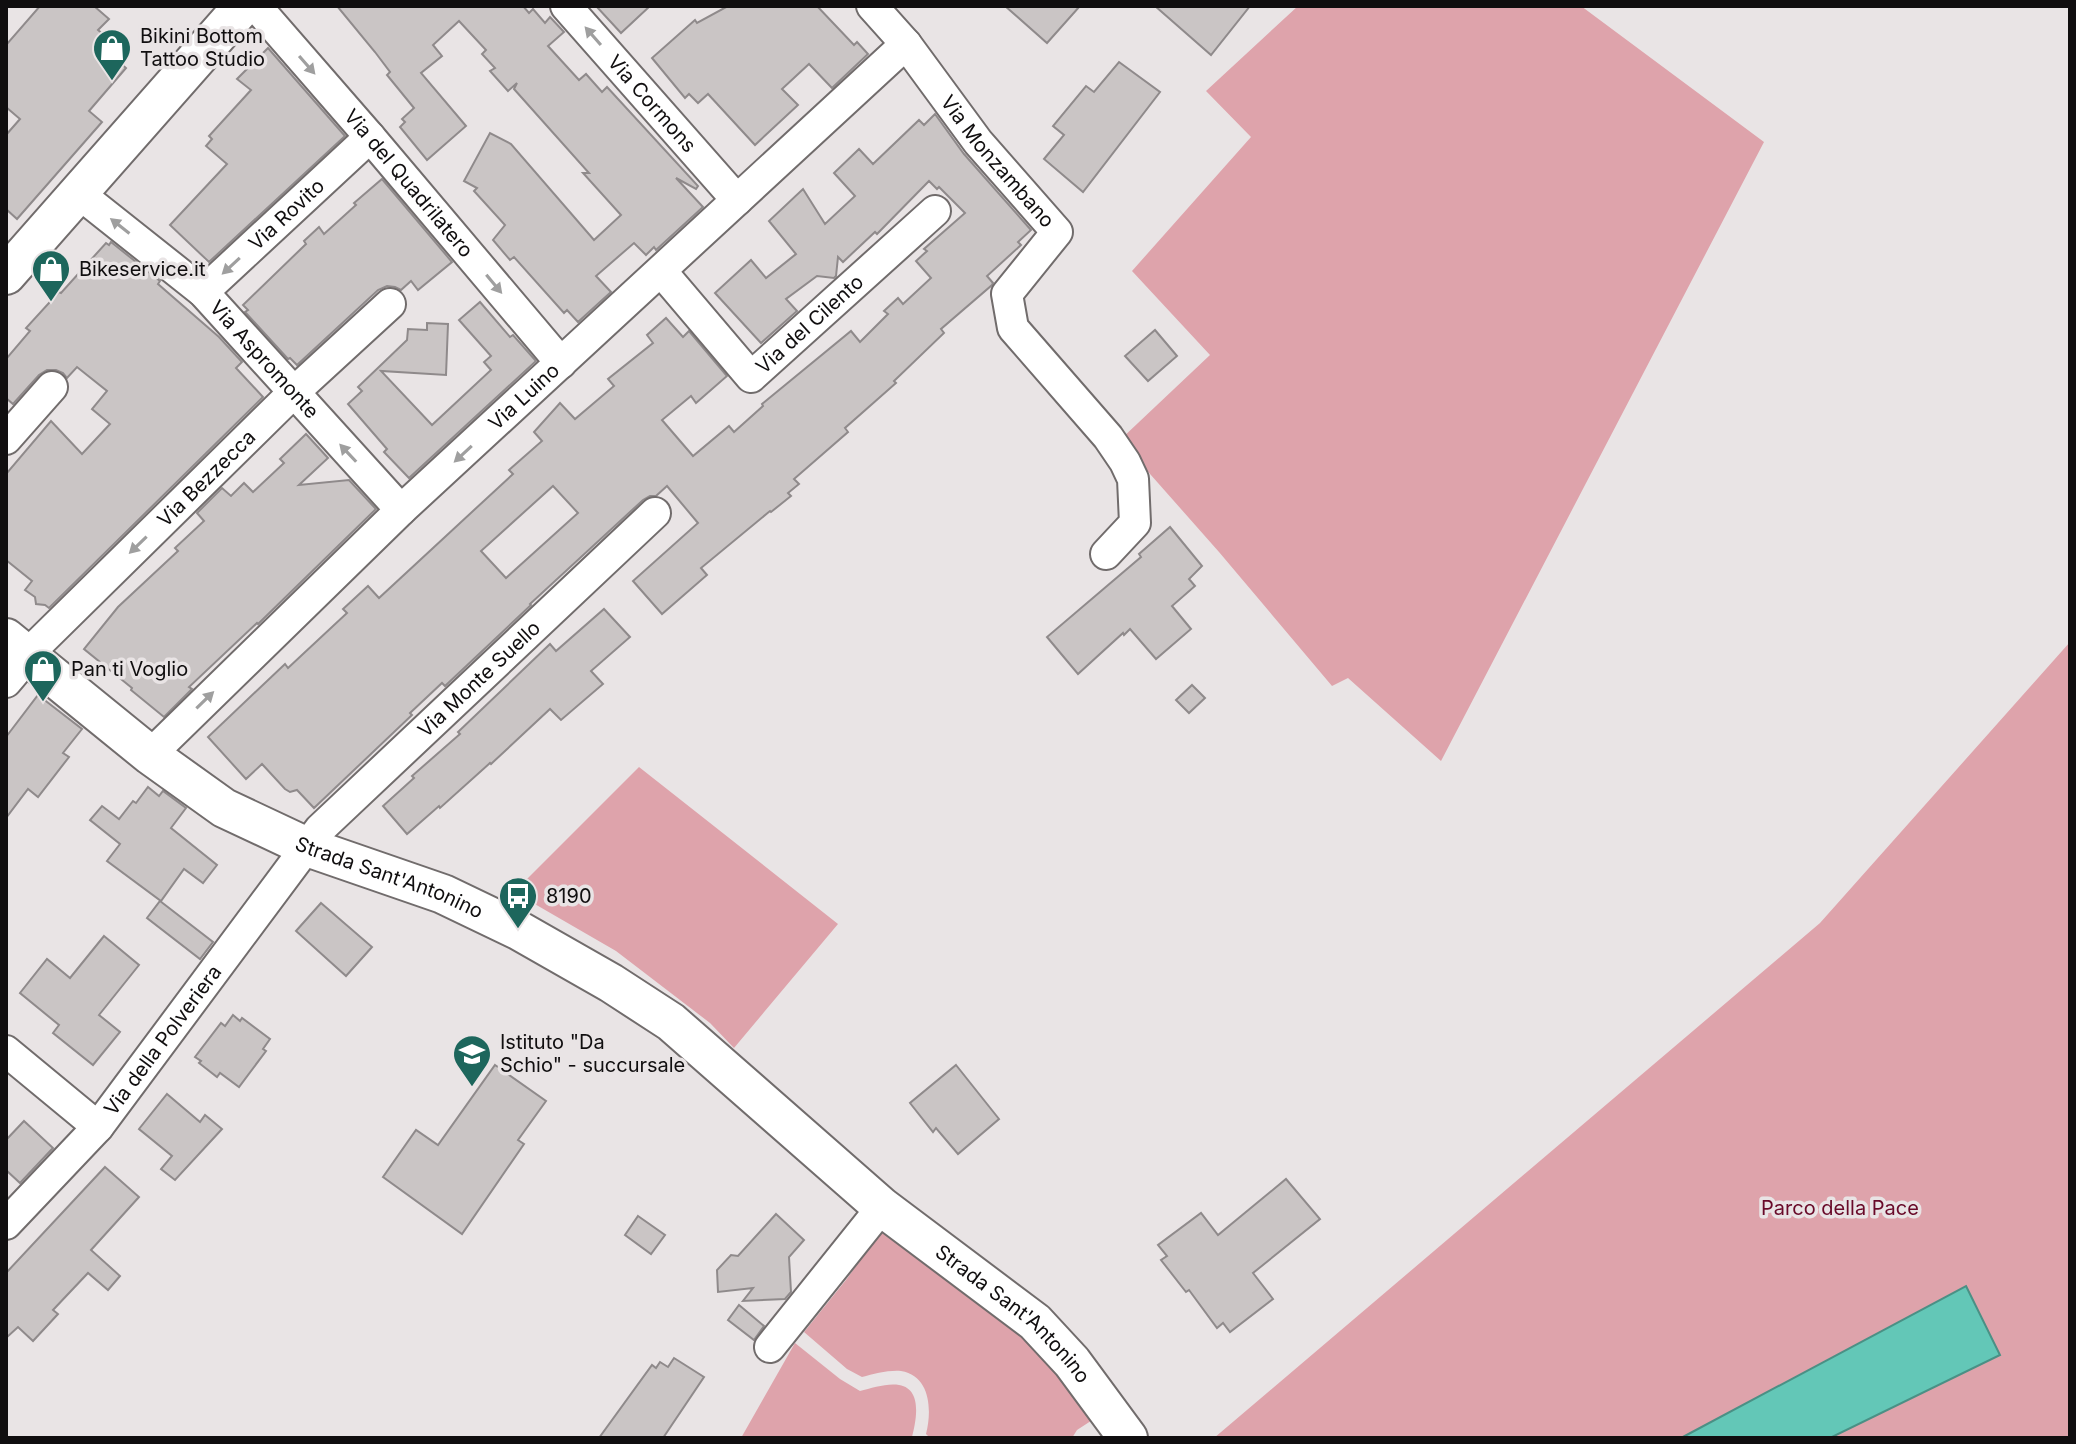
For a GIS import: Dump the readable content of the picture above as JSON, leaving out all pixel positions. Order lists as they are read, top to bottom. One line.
{"streets":{"main road":["Strada Sant'Antonino"],"street":["Via Cormons","Via Monzambano","Via del Quadrilatero","Via Rovito","Via del Cilento","Via Aspromonte","Via Luino","Via Bezzecca","Via Monte Suello","Via della Polveriera"]},"crossings":[["Via Cormons","Via Luino"],["Via Monzambano","Via Luino"],["Via del Quadrilatero","Via Rovito"],["Via del Quadrilatero","Via Luino"],["Via Rovito","Via Aspromonte"],["Via del Cilento","Via Luino"],["Via Aspromonte","Via Luino"],["Via Aspromonte","Via Bezzecca"],["Via Luino","Strada Sant'Antonino"],["Via Bezzecca","Strada Sant'Antonino"],["Via Monte Suello","Strada Sant'Antonino"],["Via Monte Suello","Via della Polveriera"],["Strada Sant'Antonino","Via della Polveriera"]],"one_way":["Via Cormons","Via del Quadrilatero","Via Rovito","Via Aspromonte","Via Bezzecca"],"parks":["Parco della Pace"],"places":{"shop":["Bikini Bottom Tattoo Studio","Bikeservice.it","Pan ti Voglio"],"bus stop":["8190"],"school or university":["Istituto \"Da Schio\" - succursale"]}}
